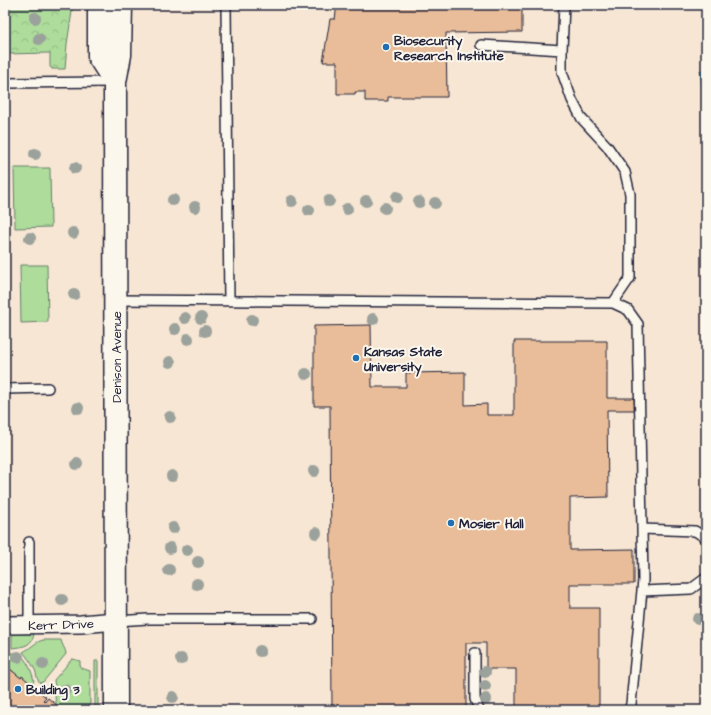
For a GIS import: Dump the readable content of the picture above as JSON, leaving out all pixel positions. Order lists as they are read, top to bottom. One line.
{"streets":{"street":["Denison Avenue","Kerr Drive"]},"crossings":[["Denison Avenue","Kerr Drive"]],"places":["Biosecurity Research Institute","Kansas State University","Mosier Hall","Building 3"]}
